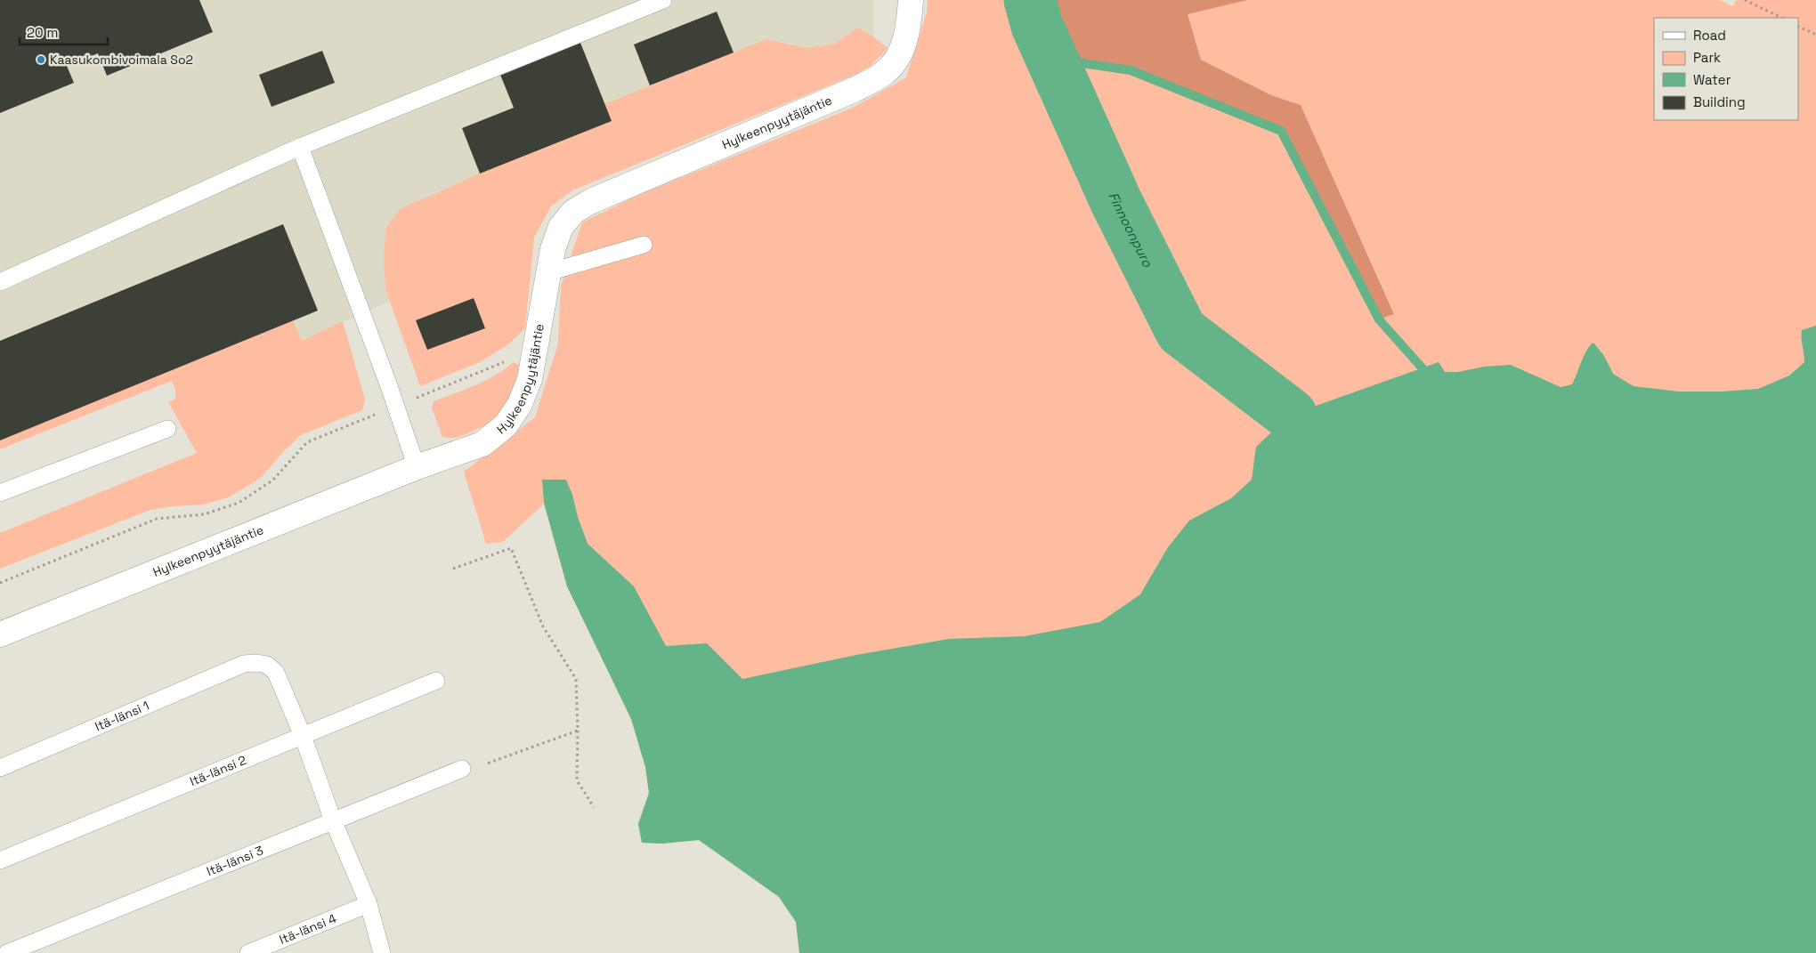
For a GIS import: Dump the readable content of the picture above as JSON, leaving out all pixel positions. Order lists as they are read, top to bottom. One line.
{"streets":{"street":["Hylkeenpyytäjäntie"],"lane":["Itä-länsi 1","Itä-länsi 2","Itä-länsi 3","Itä-länsi 4"]},"crossings":[["Itä-länsi 1","Itä-länsi 2"]],"water":["Finnoonpuro"],"places":["Kaasukombivoimala So2"],"legend":["Road","Park","Water","Building"],"scale_bar":"20 m"}
